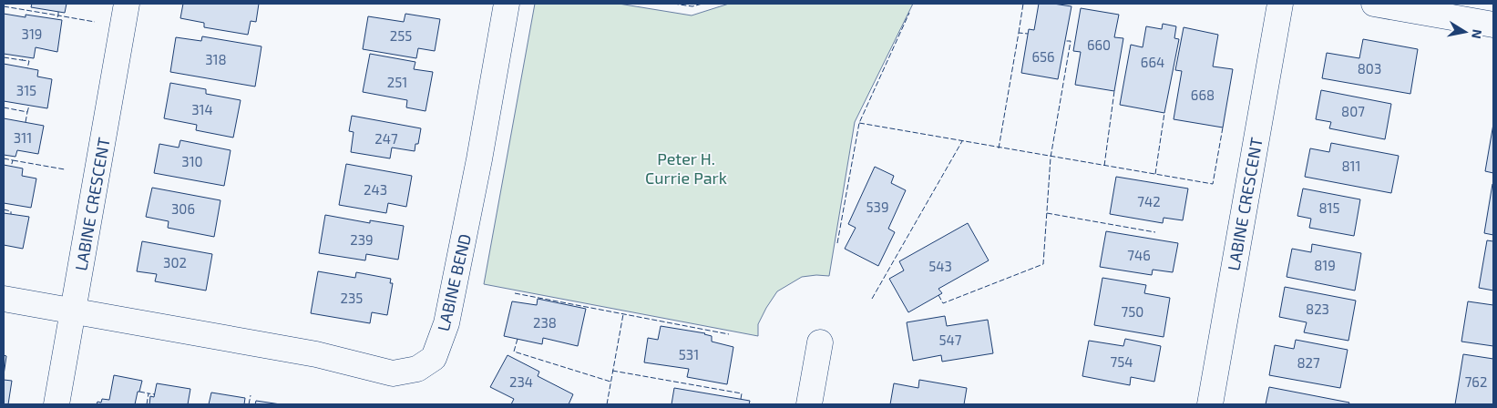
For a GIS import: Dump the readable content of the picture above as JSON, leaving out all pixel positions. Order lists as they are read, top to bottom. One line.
{"streets":{"street":["LABINE CRESCENT","LABINE BEND"]},"crossings":[["LABINE CRESCENT","LABINE BEND"]],"parks":["Peter H. Currie Park"],"house_numbers":["319","255","660","656","318","664","803","251","315","668","314","807","311","247","310","811","243","742","539","815","306","239","746","302","819","543","235","823","750","238","547","531","754","827","234","762"],"north":"right"}
